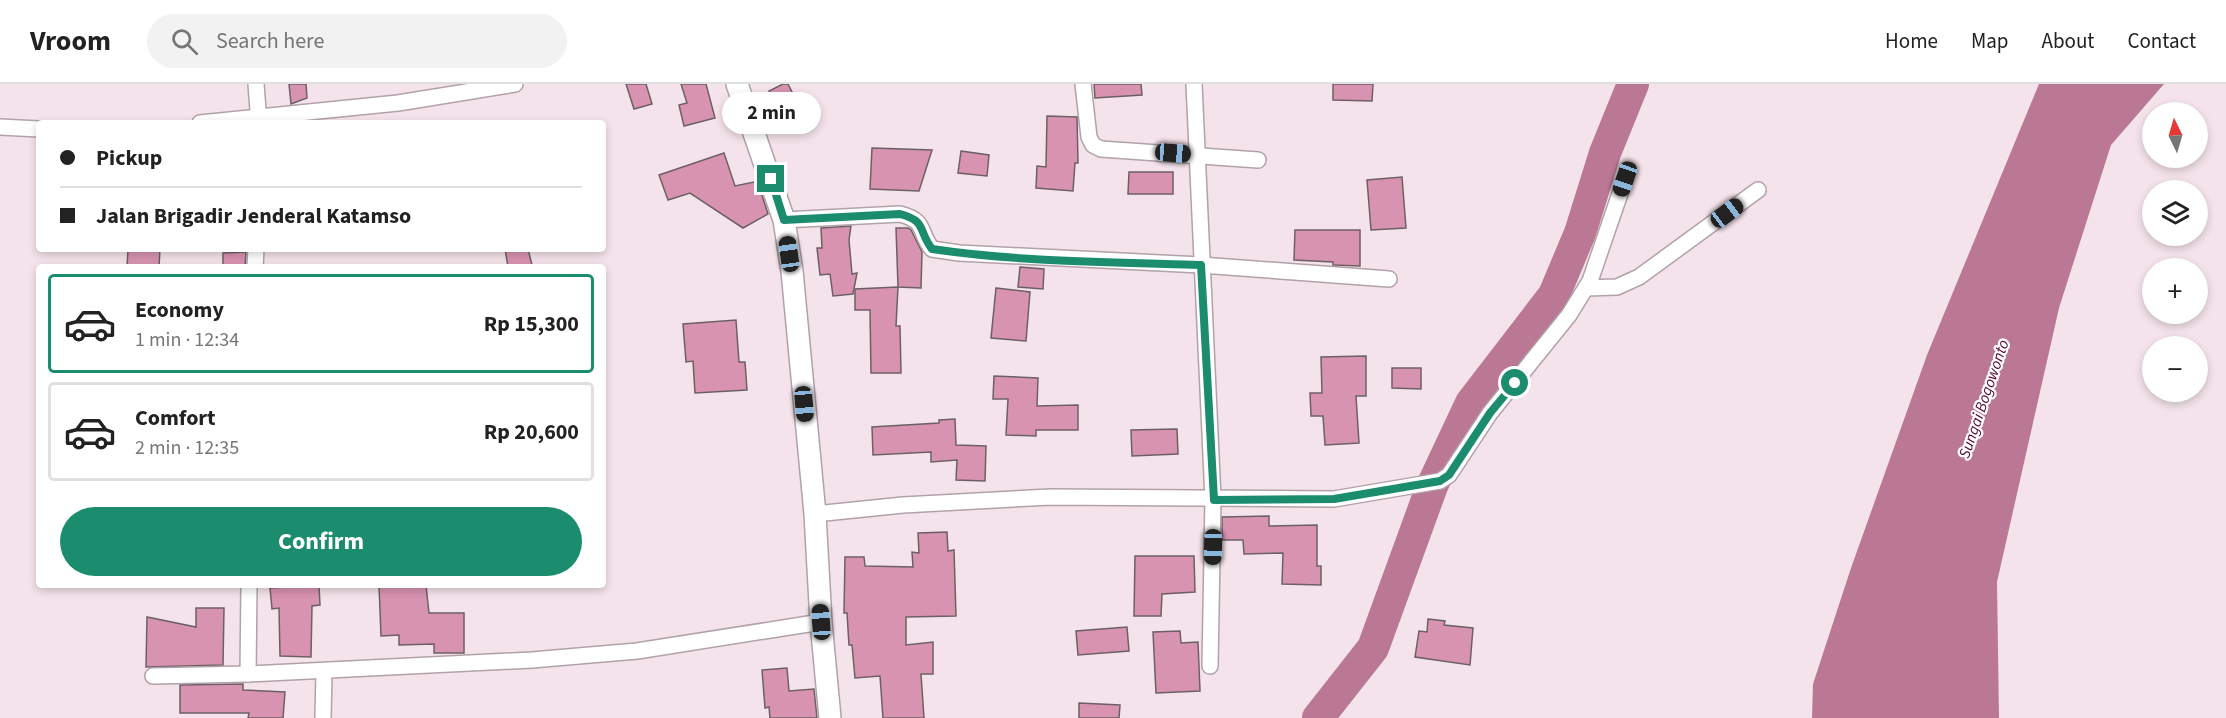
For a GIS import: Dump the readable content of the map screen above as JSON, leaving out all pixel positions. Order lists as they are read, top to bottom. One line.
{"water":["Sungai Bogowonto"],"north":"top","page":{"header":"Vroom","search":"Search here","nav":["Home","Map","About","Contact"],"bubble":"2 min","map_buttons":["+","−"],"banner":["Pickup","Jalan Brigadir Jenderal Katamso"],"list":[{"name":"Economy","note":"1 min · 12:34","value":"Rp 15,300"},{"name":"Comfort","note":"2 min · 12:35","value":"Rp 20,600"}],"buttons":"Confirm"}}
